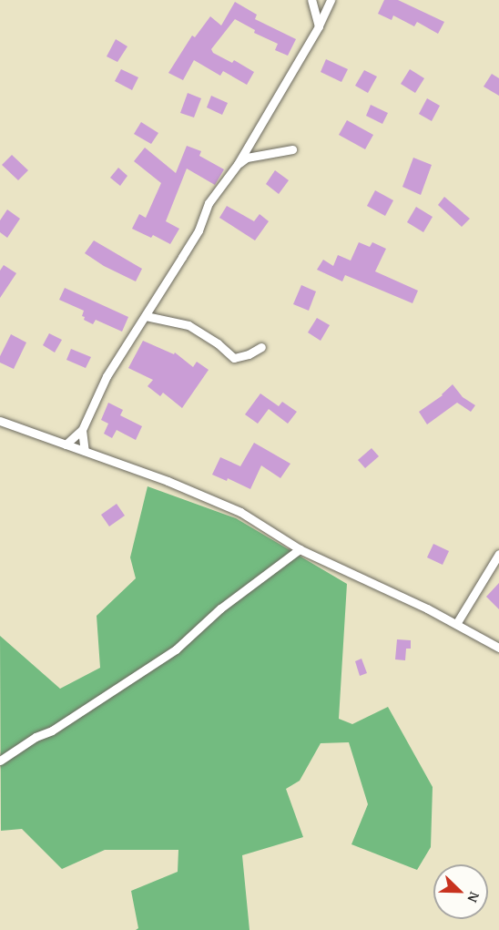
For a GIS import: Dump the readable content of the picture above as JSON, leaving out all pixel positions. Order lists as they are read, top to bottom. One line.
{"north":"bottom right"}
